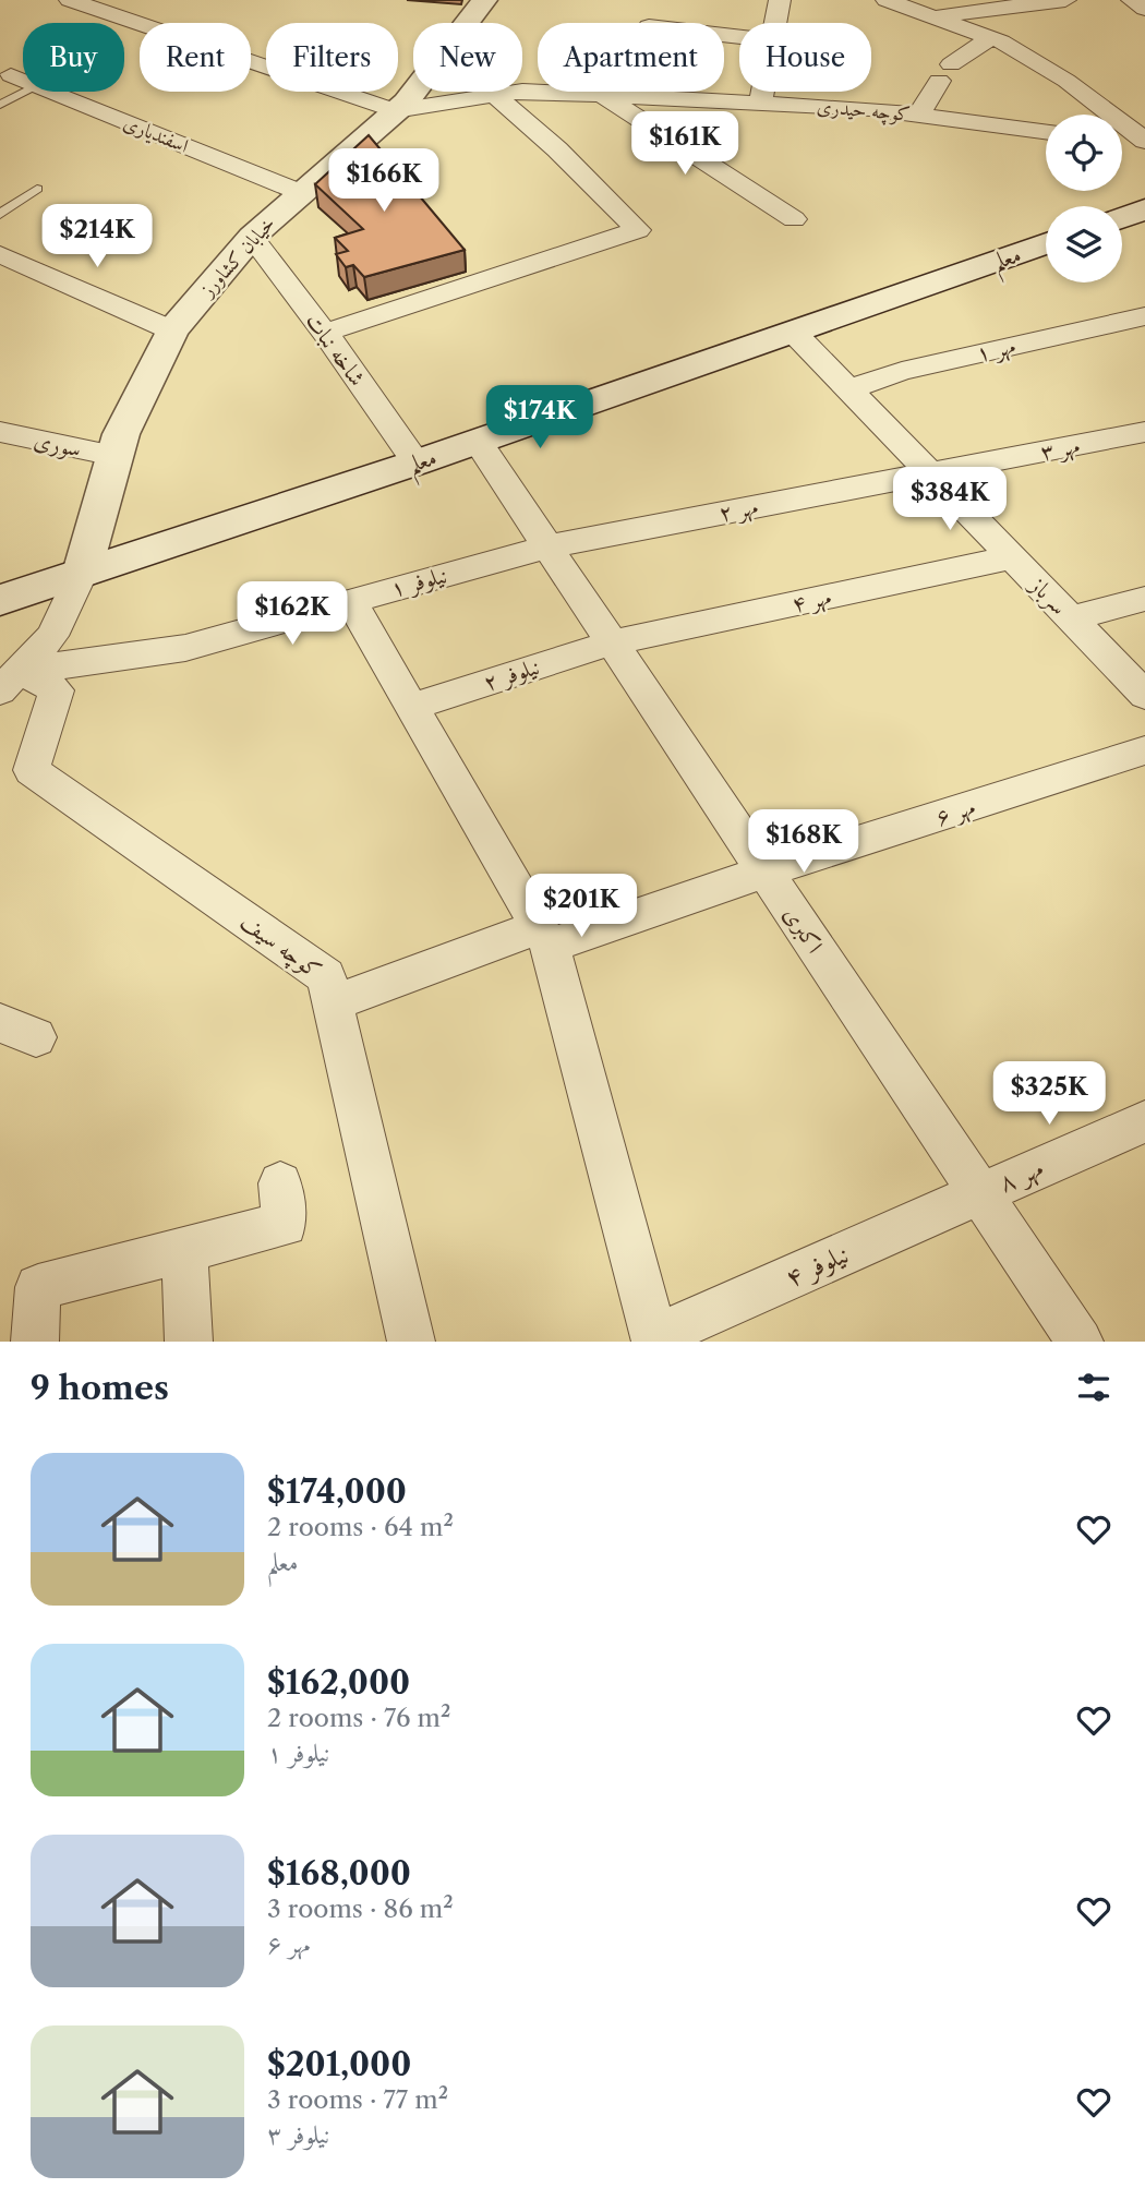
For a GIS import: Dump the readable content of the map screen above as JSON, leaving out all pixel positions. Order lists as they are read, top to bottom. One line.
{"streets":{"main road":["خیابان کشاورز","معلم"],"street":["کوچه حیدری","اسفندیاری","شاخه نبات","مهر ۱","سوری","مهر ۳","مهر ۲","نیلوفر ۱","سرباز","مهر ۴","نیلوفر ۲","مهر ۶","اکبری","کوچه سیف","مهر ۸","نیلوفر ۴"]},"crossings":[["کوچه حیدری","خیابان کشاورز"],["اسفندیاری","خیابان کشاورز"],["خیابان کشاورز","معلم"],["خیابان کشاورز","شاخه نبات"],["خیابان کشاورز","سوری"],["معلم","شاخه نبات"],["معلم","سرباز"],["معلم","اکبری"],["مهر ۱","سرباز"],["مهر ۳","مهر ۲"],["مهر ۳","سرباز"],["مهر ۲","نیلوفر ۱"],["مهر ۲","سرباز"],["مهر ۲","اکبری"],["نیلوفر ۱","اکبری"],["نیلوفر ۱","کوچه سیف"],["سرباز","مهر ۴"],["مهر ۴","نیلوفر ۲"],["مهر ۴","اکبری"],["نیلوفر ۲","اکبری"],["مهر ۶","اکبری"],["مهر ۶","کوچه سیف"],["اکبری","مهر ۸"],["اکبری","نیلوفر ۴"],["مهر ۸","نیلوفر ۴"]],"page":{"chip":["Buy","Rent","Filters","New","Apartment","House"],"price":["$161K","$166K","$214K","$174K","$384K","$162K","$168K","$201K","$325K"],"heading":"9 homes","list":[{"name":"$174,000","note":"2 rooms · 64 m² · معلم"},{"name":"$162,000","note":"2 rooms · 76 m² · نیلوفر ۱"},{"name":"$168,000","note":"3 rooms · 86 m² · مهر ۶"},{"name":"$201,000","note":"3 rooms · 77 m² · نیلوفر ۳"}]}}
